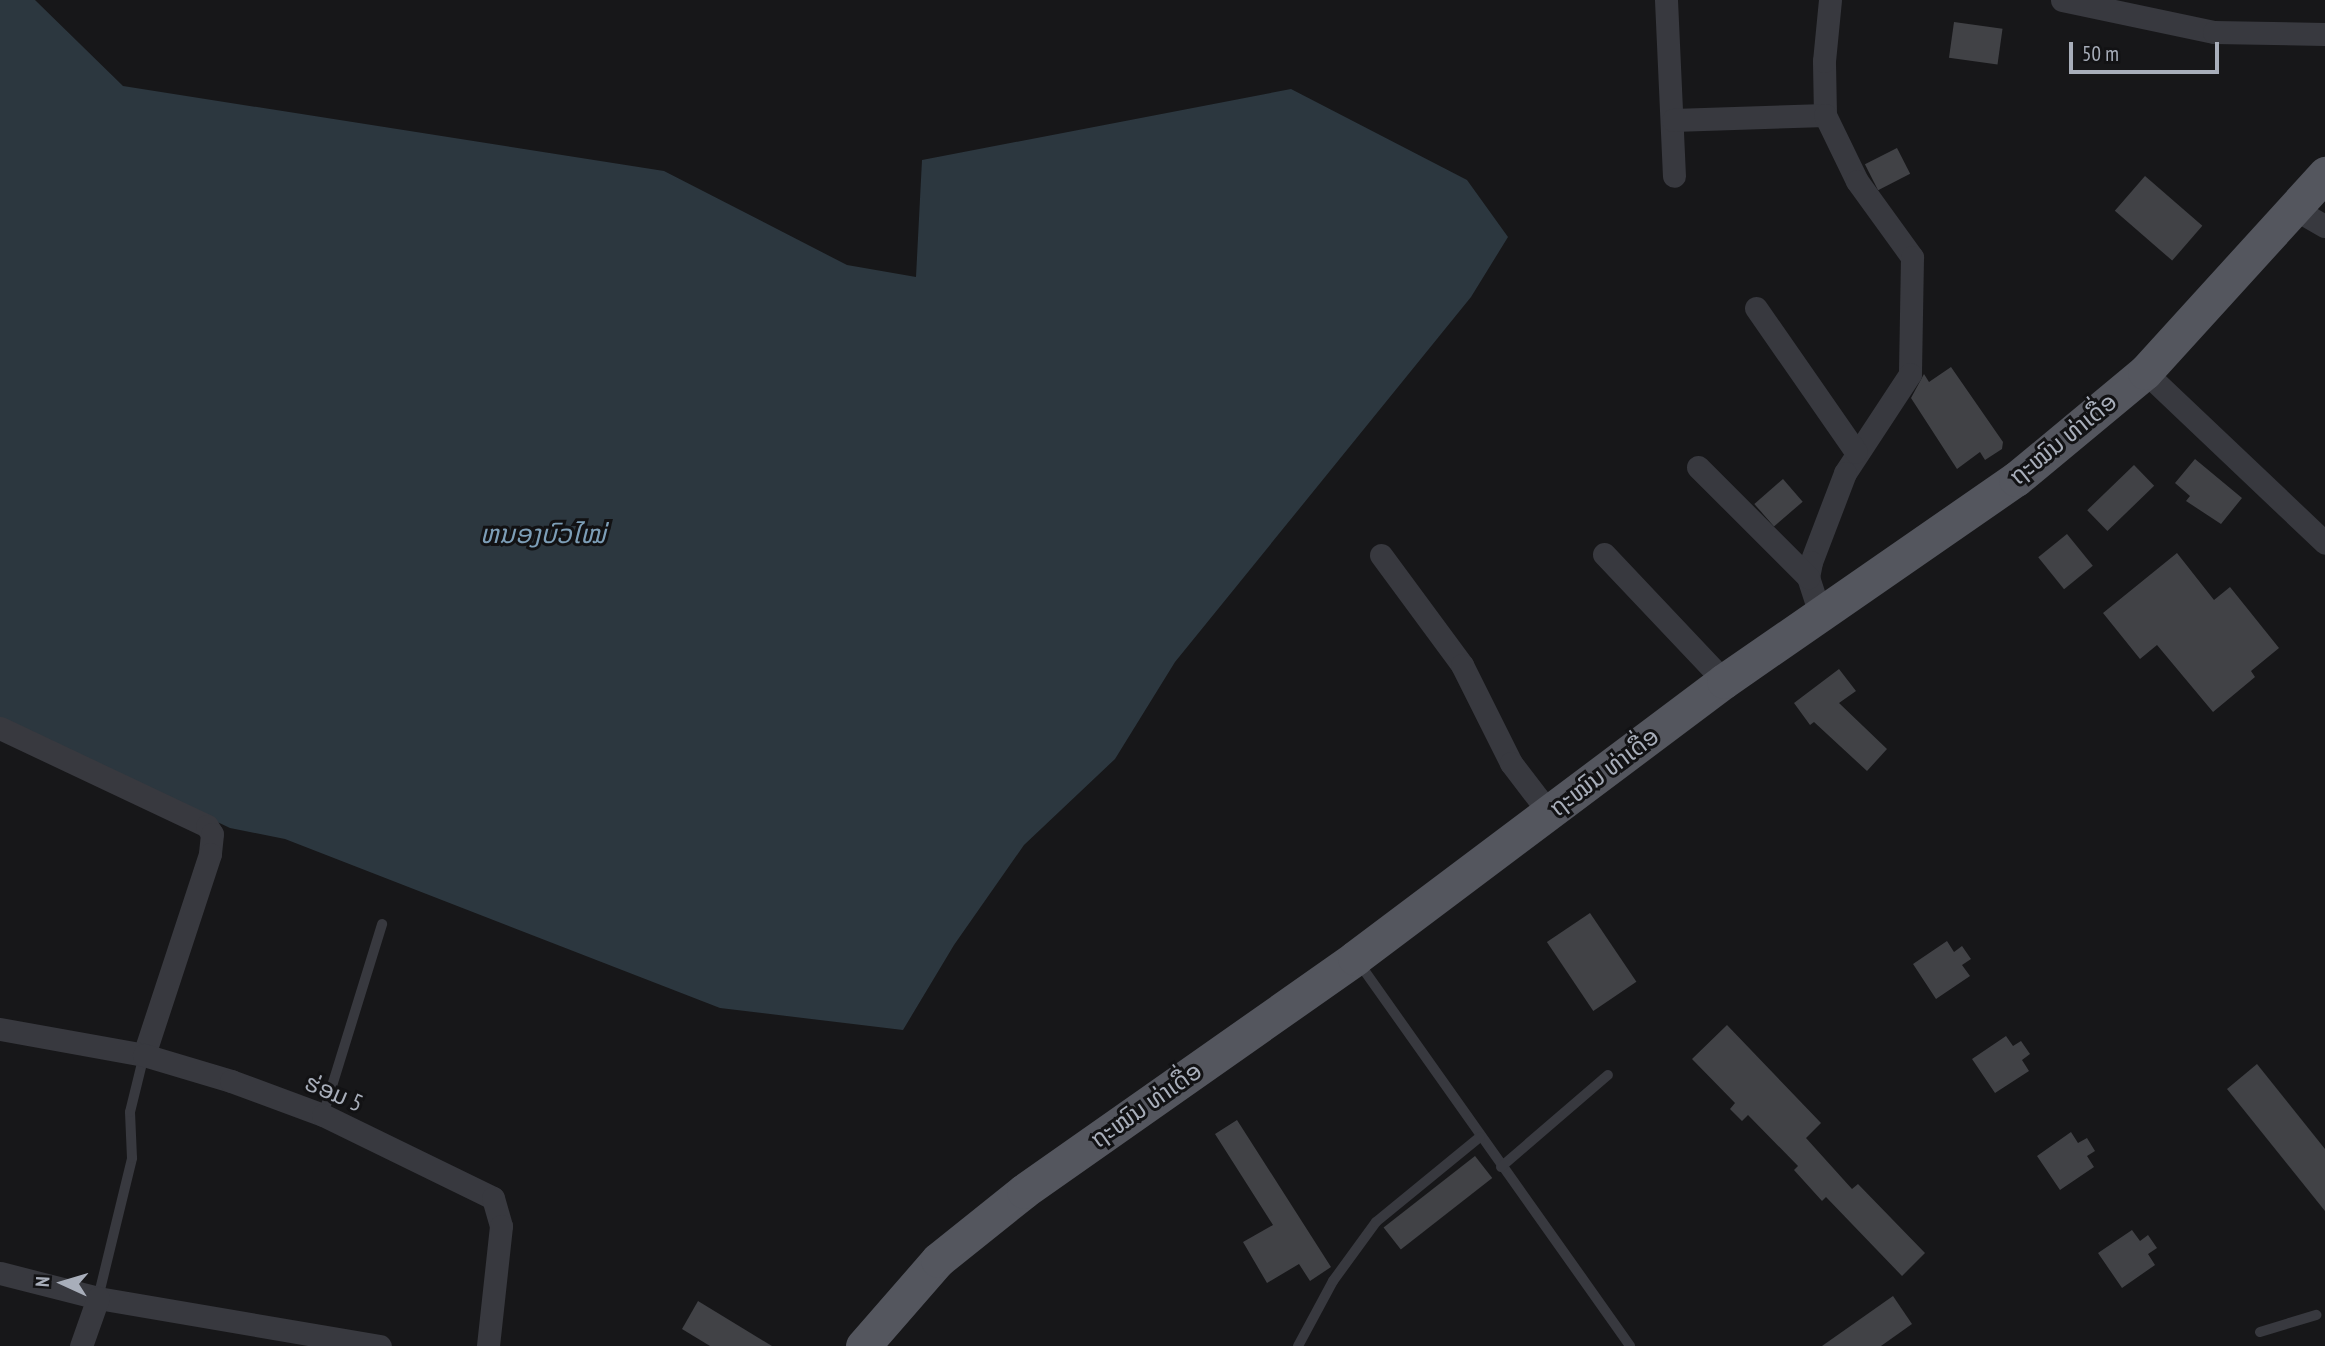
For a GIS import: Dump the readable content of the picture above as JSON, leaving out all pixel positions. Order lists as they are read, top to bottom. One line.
{"streets":{"main road":["ຖະໝົນ ທ່າເດື່ອ"],"street":["ຮ່ອມ 5"]},"water":["ຫນອງບົວໄໝ່"],"scale_bar":"50 m","north":"left"}
